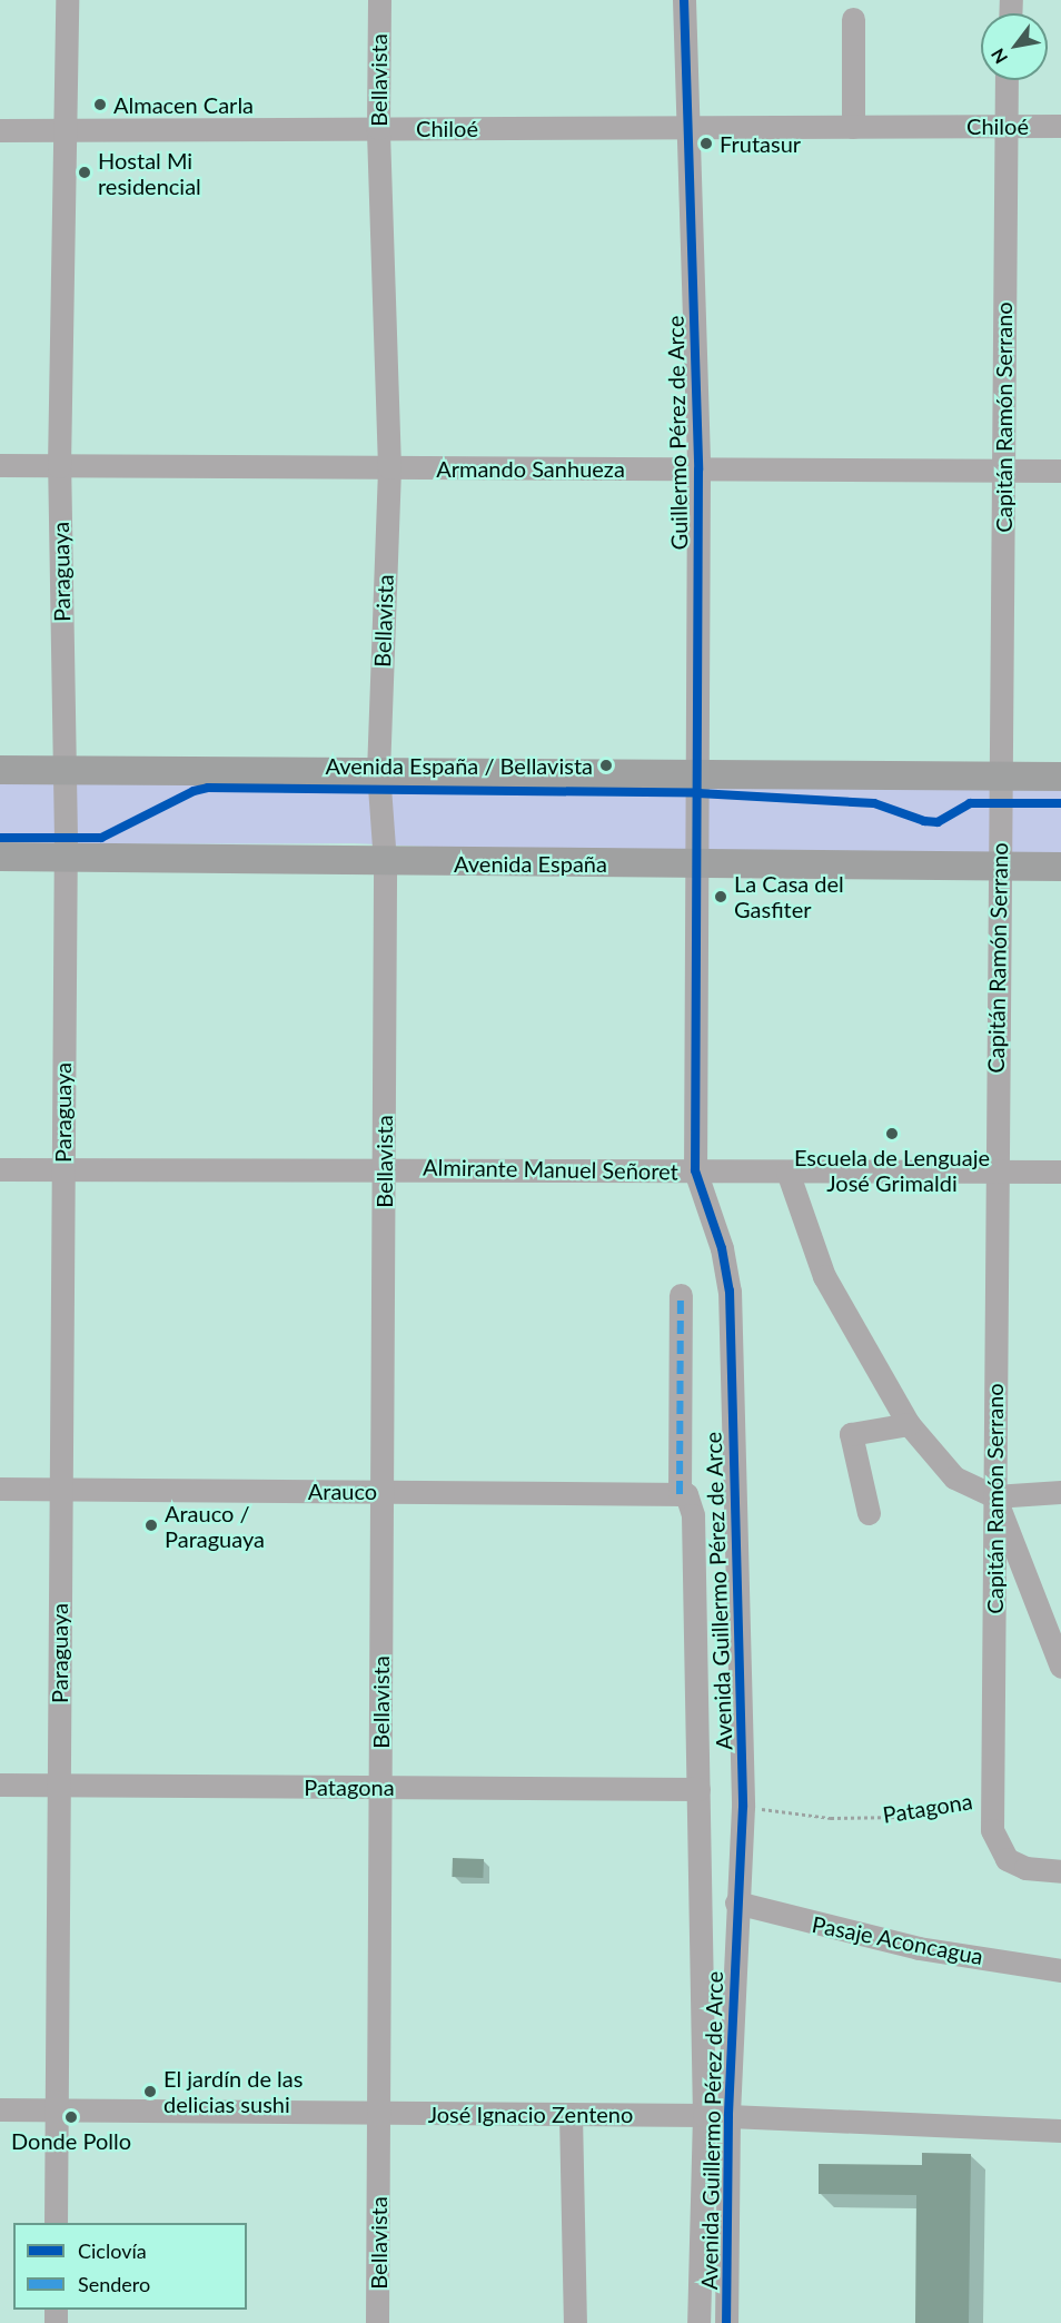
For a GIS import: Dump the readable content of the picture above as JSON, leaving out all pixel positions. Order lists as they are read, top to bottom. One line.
{"streets":{"main road":["Avenida España"],"street":["Bellavista","Chiloé","Capitán Ramón Serrano","Guillermo Pérez de Arce","Armando Sanhueza","Paraguaya","Almirante Manuel Señoret","Arauco","Avenida Guillermo Pérez de Arce","Patagona","Pasaje Aconcagua","José Ignacio Zenteno"]},"crossings":[["Bellavista","Chiloé"],["Bellavista","Armando Sanhueza"],["Bellavista","Avenida España"],["Bellavista","Almirante Manuel Señoret"],["Bellavista","Arauco"],["Bellavista","Patagona"],["Bellavista","José Ignacio Zenteno"],["Chiloé","Capitán Ramón Serrano"],["Chiloé","Guillermo Pérez de Arce"],["Chiloé","Paraguaya"],["Capitán Ramón Serrano","Armando Sanhueza"],["Capitán Ramón Serrano","Avenida España"],["Capitán Ramón Serrano","Almirante Manuel Señoret"],["Capitán Ramón Serrano","Patagona"],["Guillermo Pérez de Arce","Armando Sanhueza"],["Guillermo Pérez de Arce","Avenida España"],["Guillermo Pérez de Arce","Avenida Guillermo Pérez de Arce"],["Armando Sanhueza","Paraguaya"],["Paraguaya","Avenida España"],["Paraguaya","Almirante Manuel Señoret"],["Paraguaya","Arauco"],["Paraguaya","Patagona"],["Paraguaya","José Ignacio Zenteno"],["Avenida España","Avenida Guillermo Pérez de Arce"],["Almirante Manuel Señoret","Avenida Guillermo Pérez de Arce"],["Arauco","Avenida Guillermo Pérez de Arce"],["Avenida Guillermo Pérez de Arce","Patagona"],["Avenida Guillermo Pérez de Arce","Pasaje Aconcagua"],["Avenida Guillermo Pérez de Arce","José Ignacio Zenteno"]],"places":["Almacen Carla","Frutasur","Hostal Mi residencial","Avenida España / Bellavista","La Casa del Gasfiter","Escuela de Lenguaje José Grimaldi","Arauco / Paraguaya","El jardín de las delicias sushi","Donde Pollo"],"legend":["Ciclovía","Sendero"],"north":"bottom left"}
